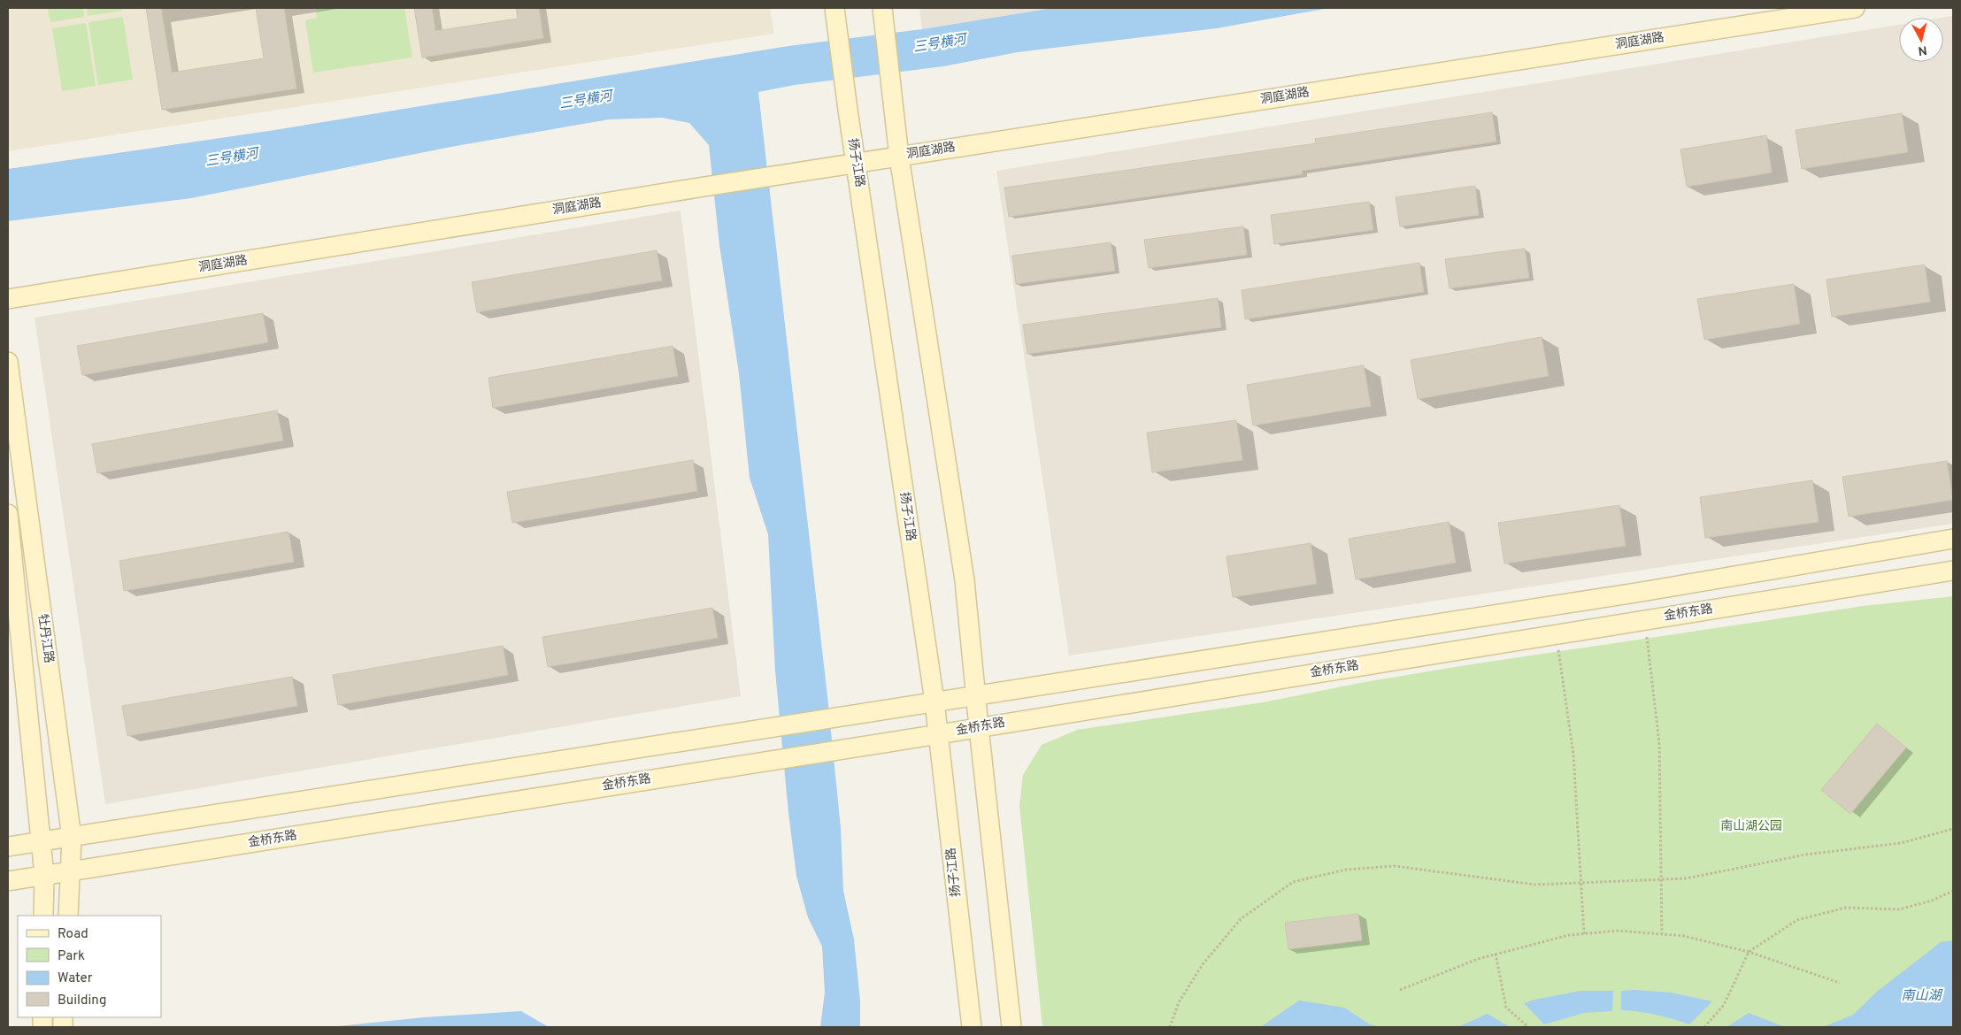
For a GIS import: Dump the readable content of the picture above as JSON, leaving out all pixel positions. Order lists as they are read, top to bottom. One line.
{"streets":{"street":["洞庭湖路","扬子江路","金桥东路","牡丹江路"]},"crossings":[["洞庭湖路","扬子江路"],["扬子江路","金桥东路"],["金桥东路","牡丹江路"]],"water":["三号横河","南山湖"],"parks":["南山湖公园"],"legend":["Road","Park","Water","Building"],"north":"bottom"}
